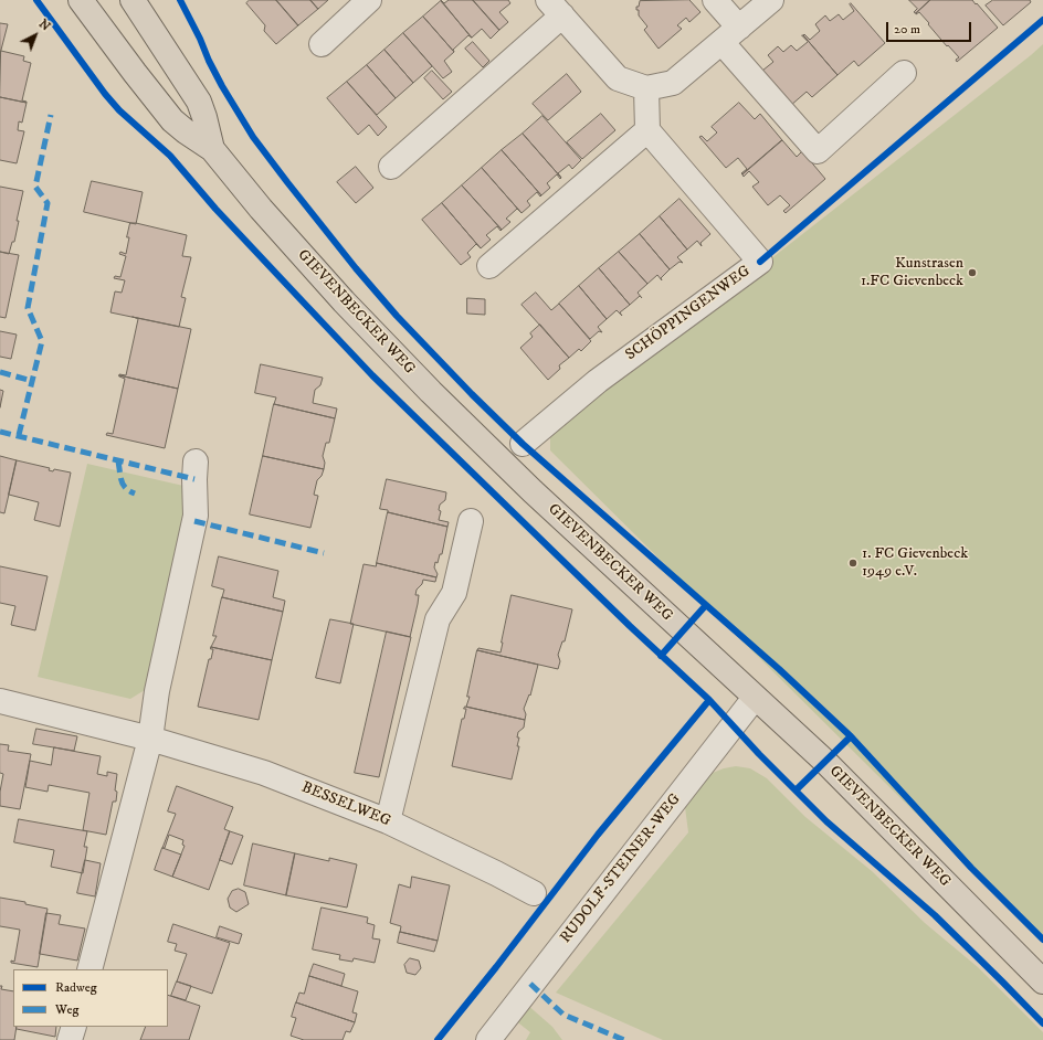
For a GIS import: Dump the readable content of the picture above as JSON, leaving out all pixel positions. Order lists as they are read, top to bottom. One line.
{"streets":{"main road":["GIEVENBECKER WEG"],"street":["SCHÖPPINGENWEG","BESSELWEG","RUDOLF-STEINER-WEG"]},"crossings":[["GIEVENBECKER WEG","RUDOLF-STEINER-WEG"]],"places":["Kunstrasen 1.FC Gievenbeck","1. FC Gievenbeck 1949 e.V."],"legend":["Radweg","Weg"],"scale_bar":"20 m","north":"top right"}
